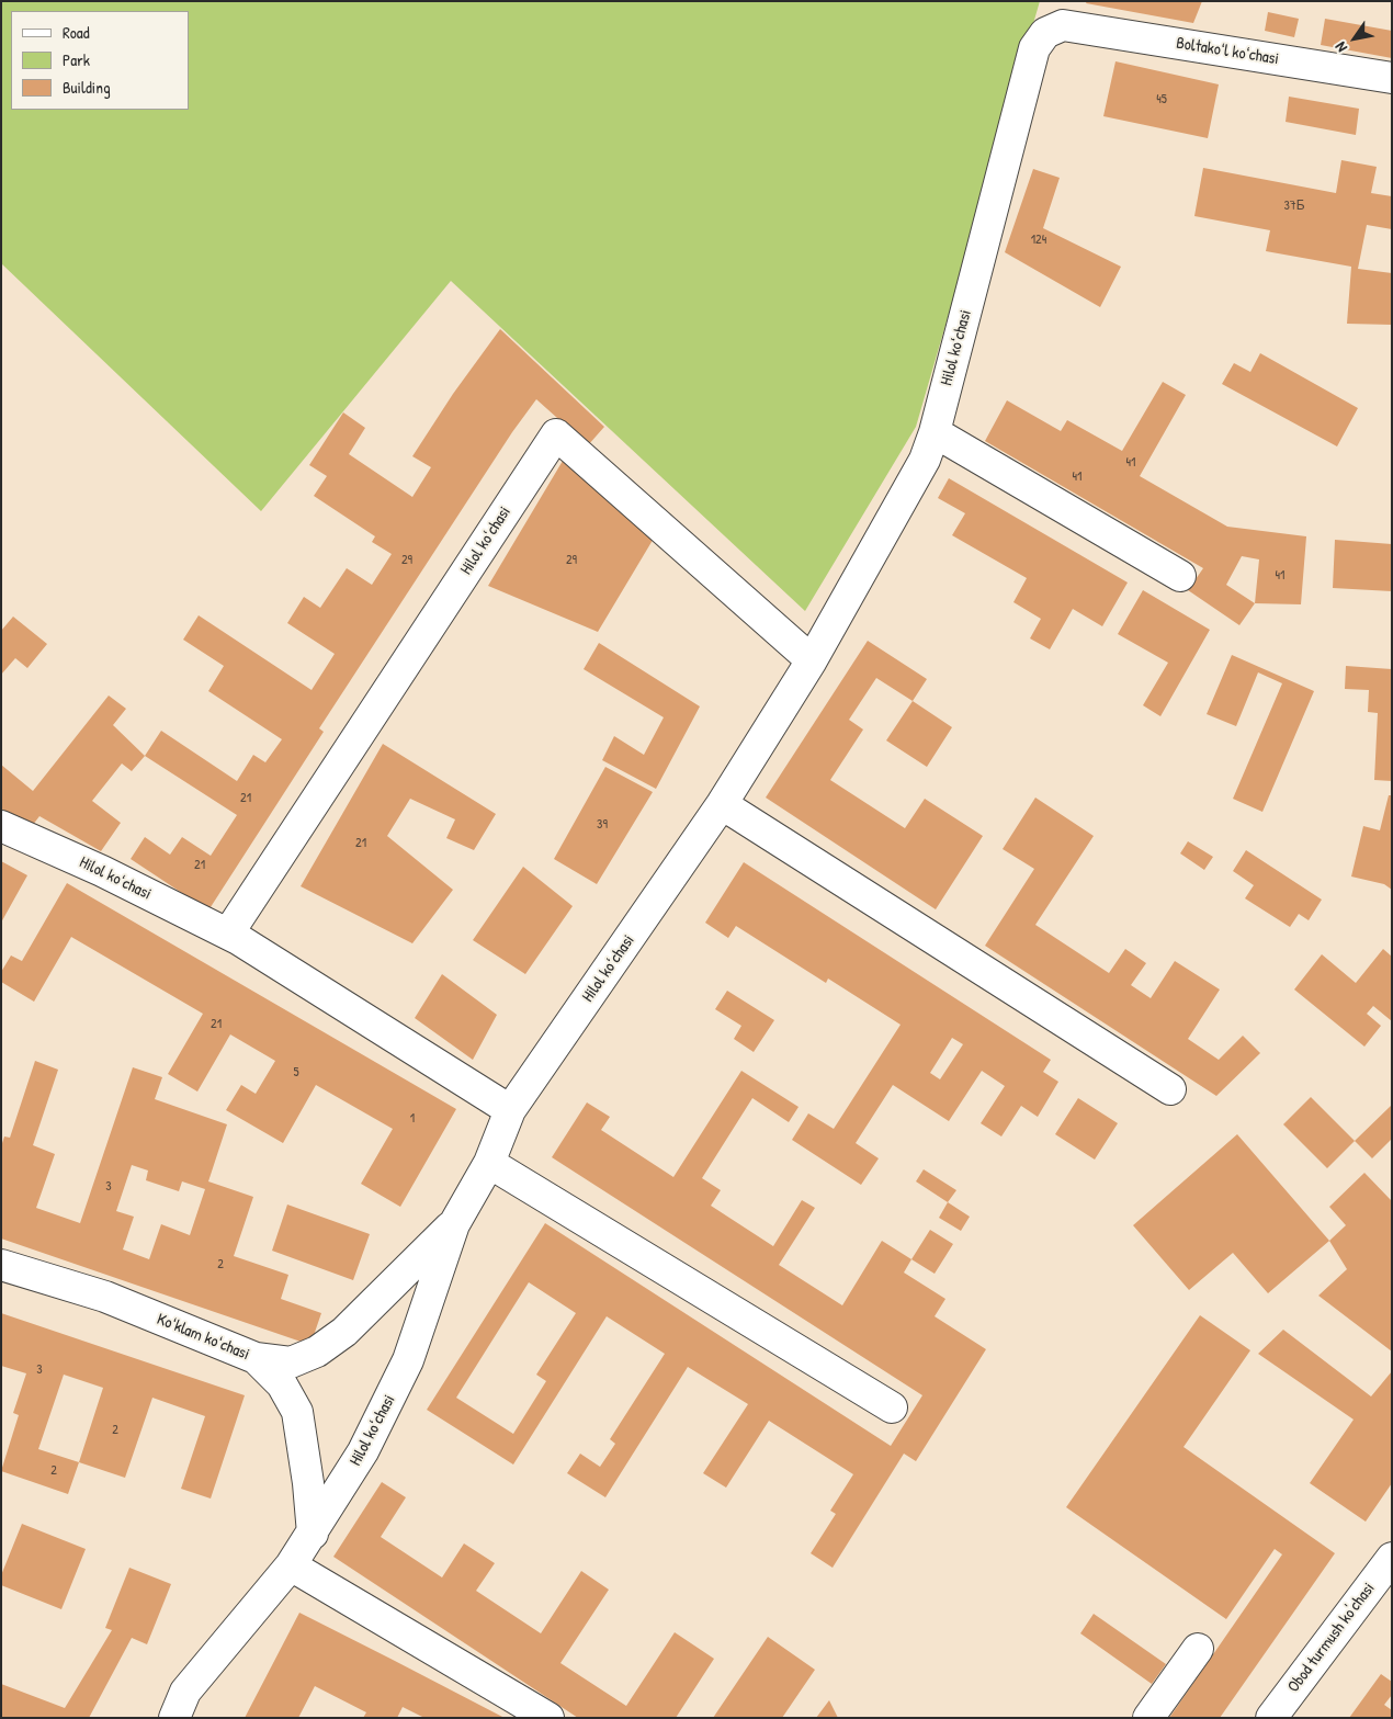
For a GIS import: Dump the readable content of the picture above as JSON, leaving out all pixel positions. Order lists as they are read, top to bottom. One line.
{"streets":{"street":["Boltakoʻl koʻchasi","Hilol koʻchasi","Koʻklam koʻchasi","Obod turmush ko'chasi"]},"crossings":[["Boltakoʻl koʻchasi","Hilol koʻchasi"],["Hilol koʻchasi","Koʻklam koʻchasi"]],"house_numbers":["45","37Б","124","41","41","29","29","41","21","39","21","21","21","5","1","3","2","3","2","2"],"legend":["Road","Park","Building"],"north":"bottom left"}
